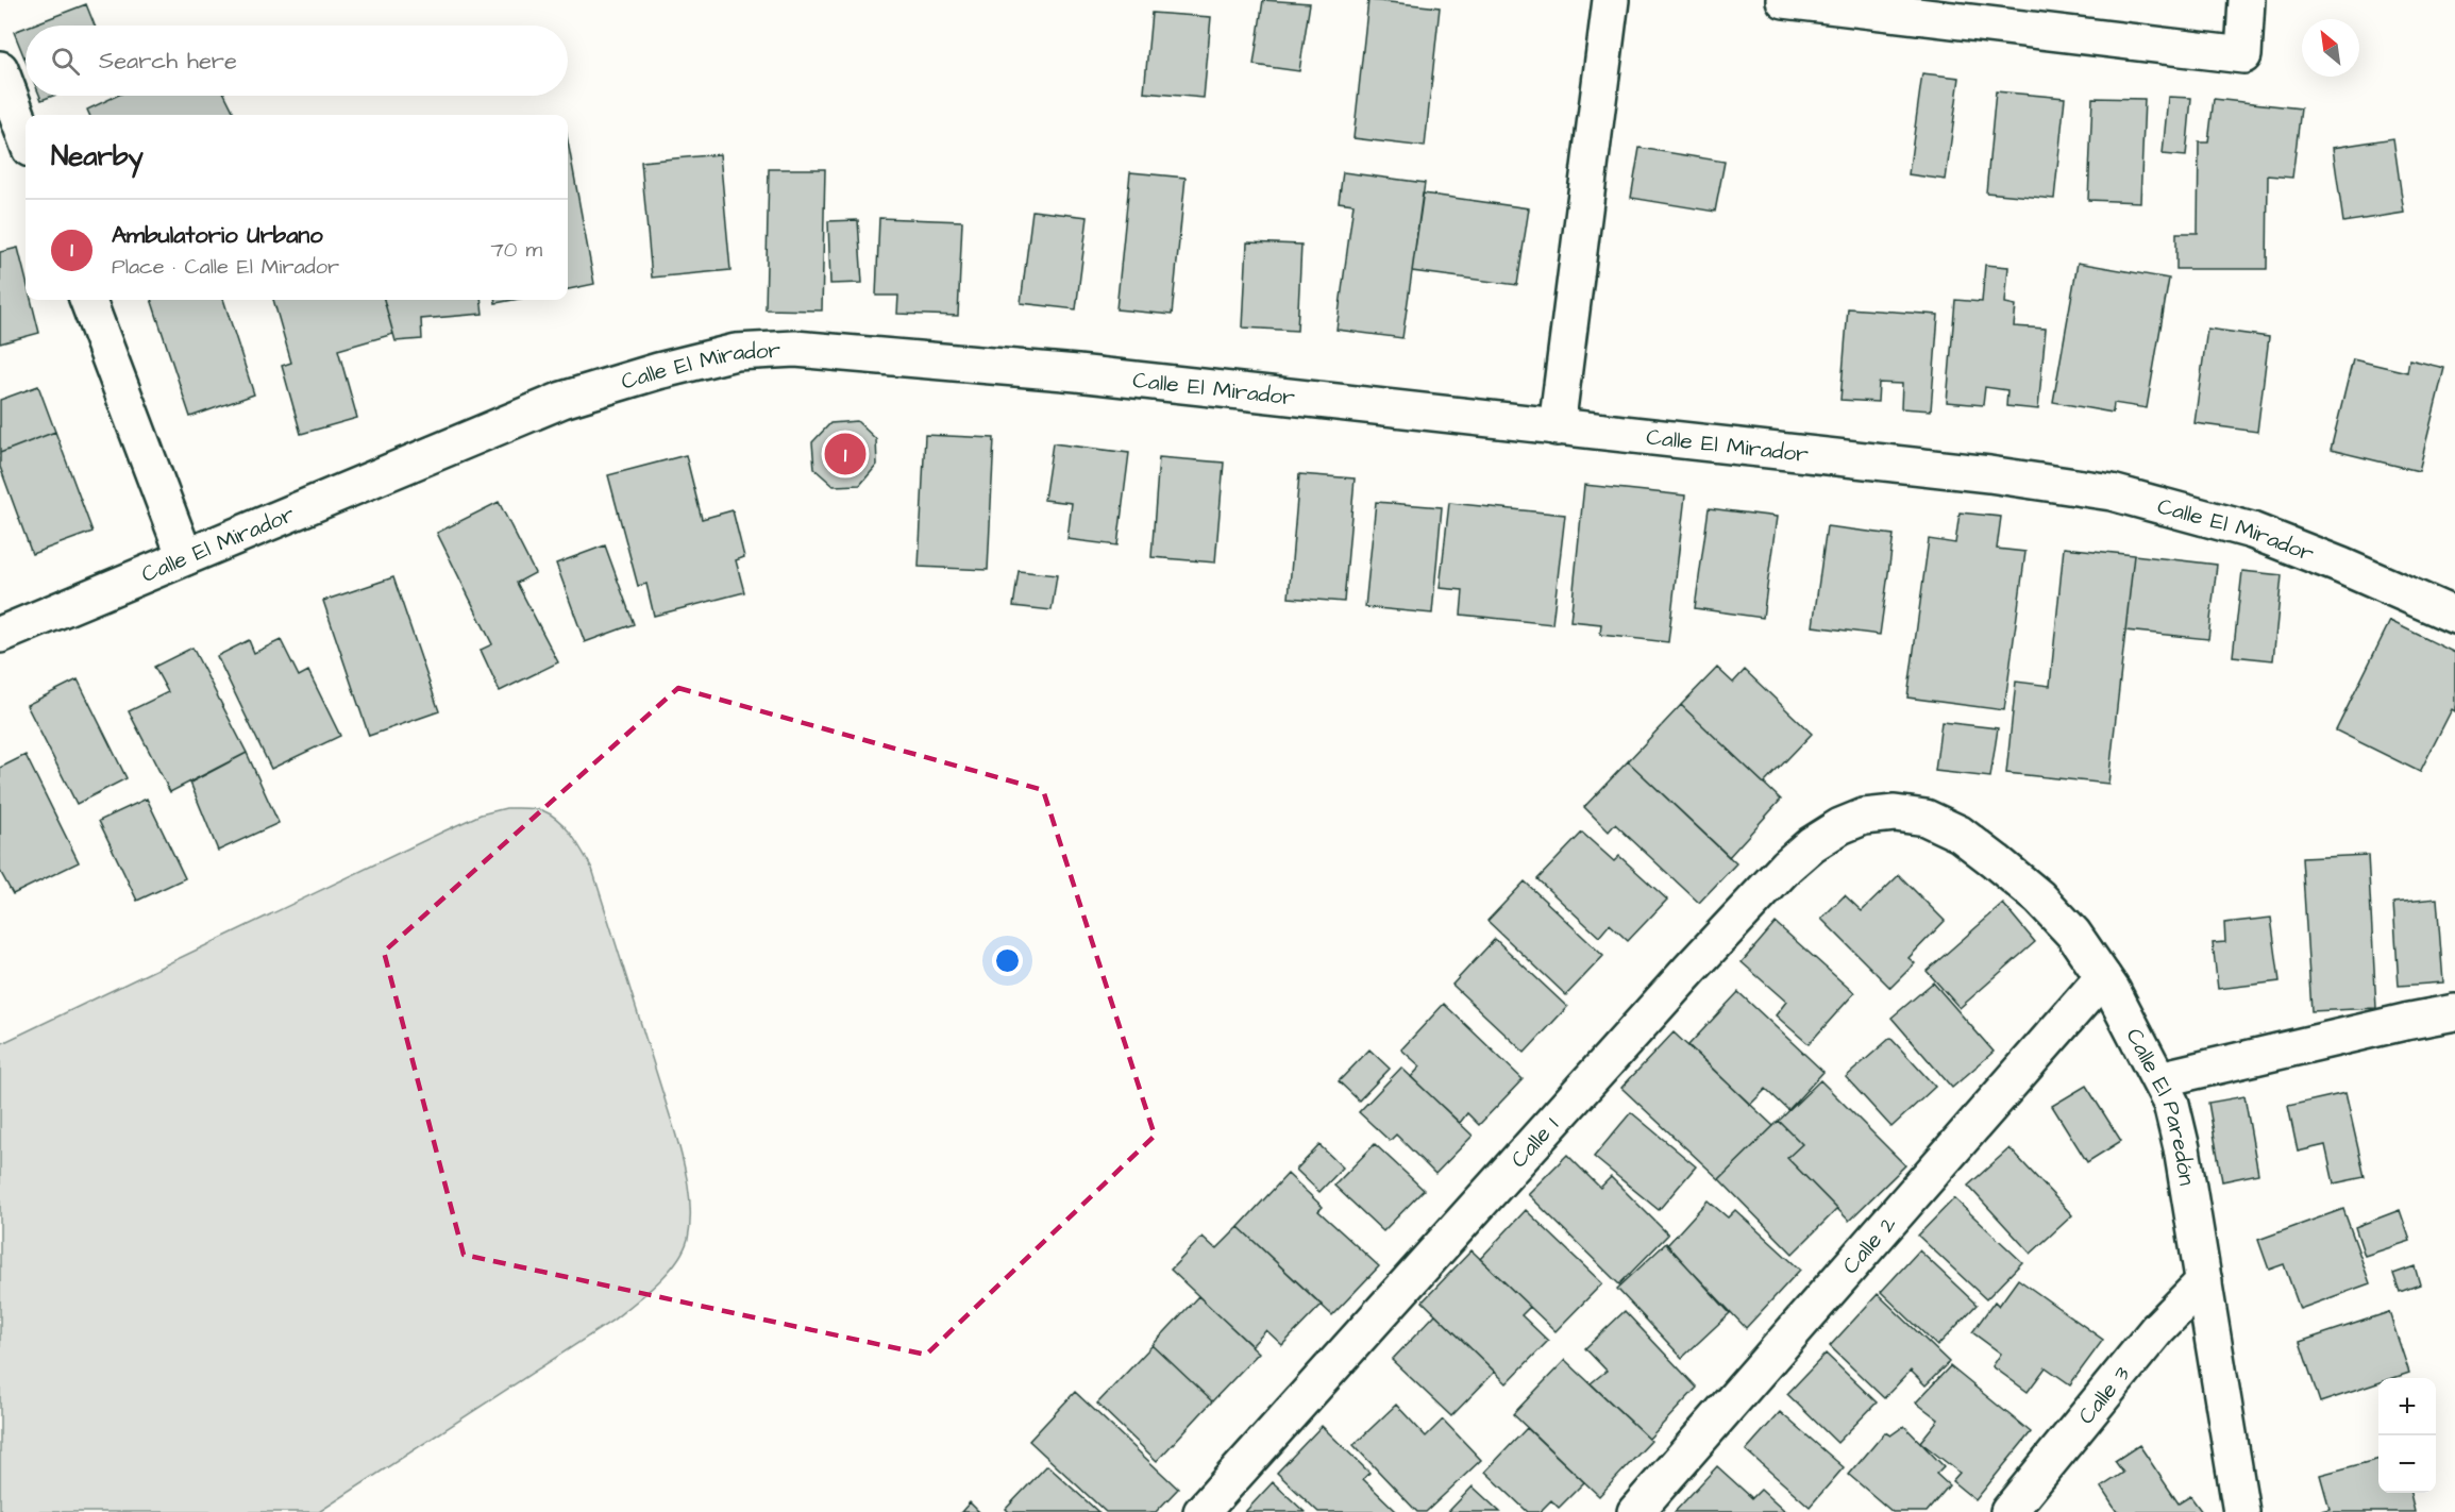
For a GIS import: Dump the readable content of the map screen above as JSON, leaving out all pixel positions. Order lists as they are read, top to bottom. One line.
{"streets":{"street":["Calle El Mirador","Calle El Paredón","Calle 1","Calle 2","Calle 3"]},"crossings":[["Calle El Paredón","Calle 1"],["Calle El Paredón","Calle 2"],["Calle El Paredón","Calle 3"]],"north":"top left","page":{"search":"Search here","heading":"Nearby","list":[{"mark":"1","name":"Ambulatorio Urbano","note":"Place · Calle El Mirador","value":"70 m"}],"pins":"1","map_buttons":["+","−"]}}
